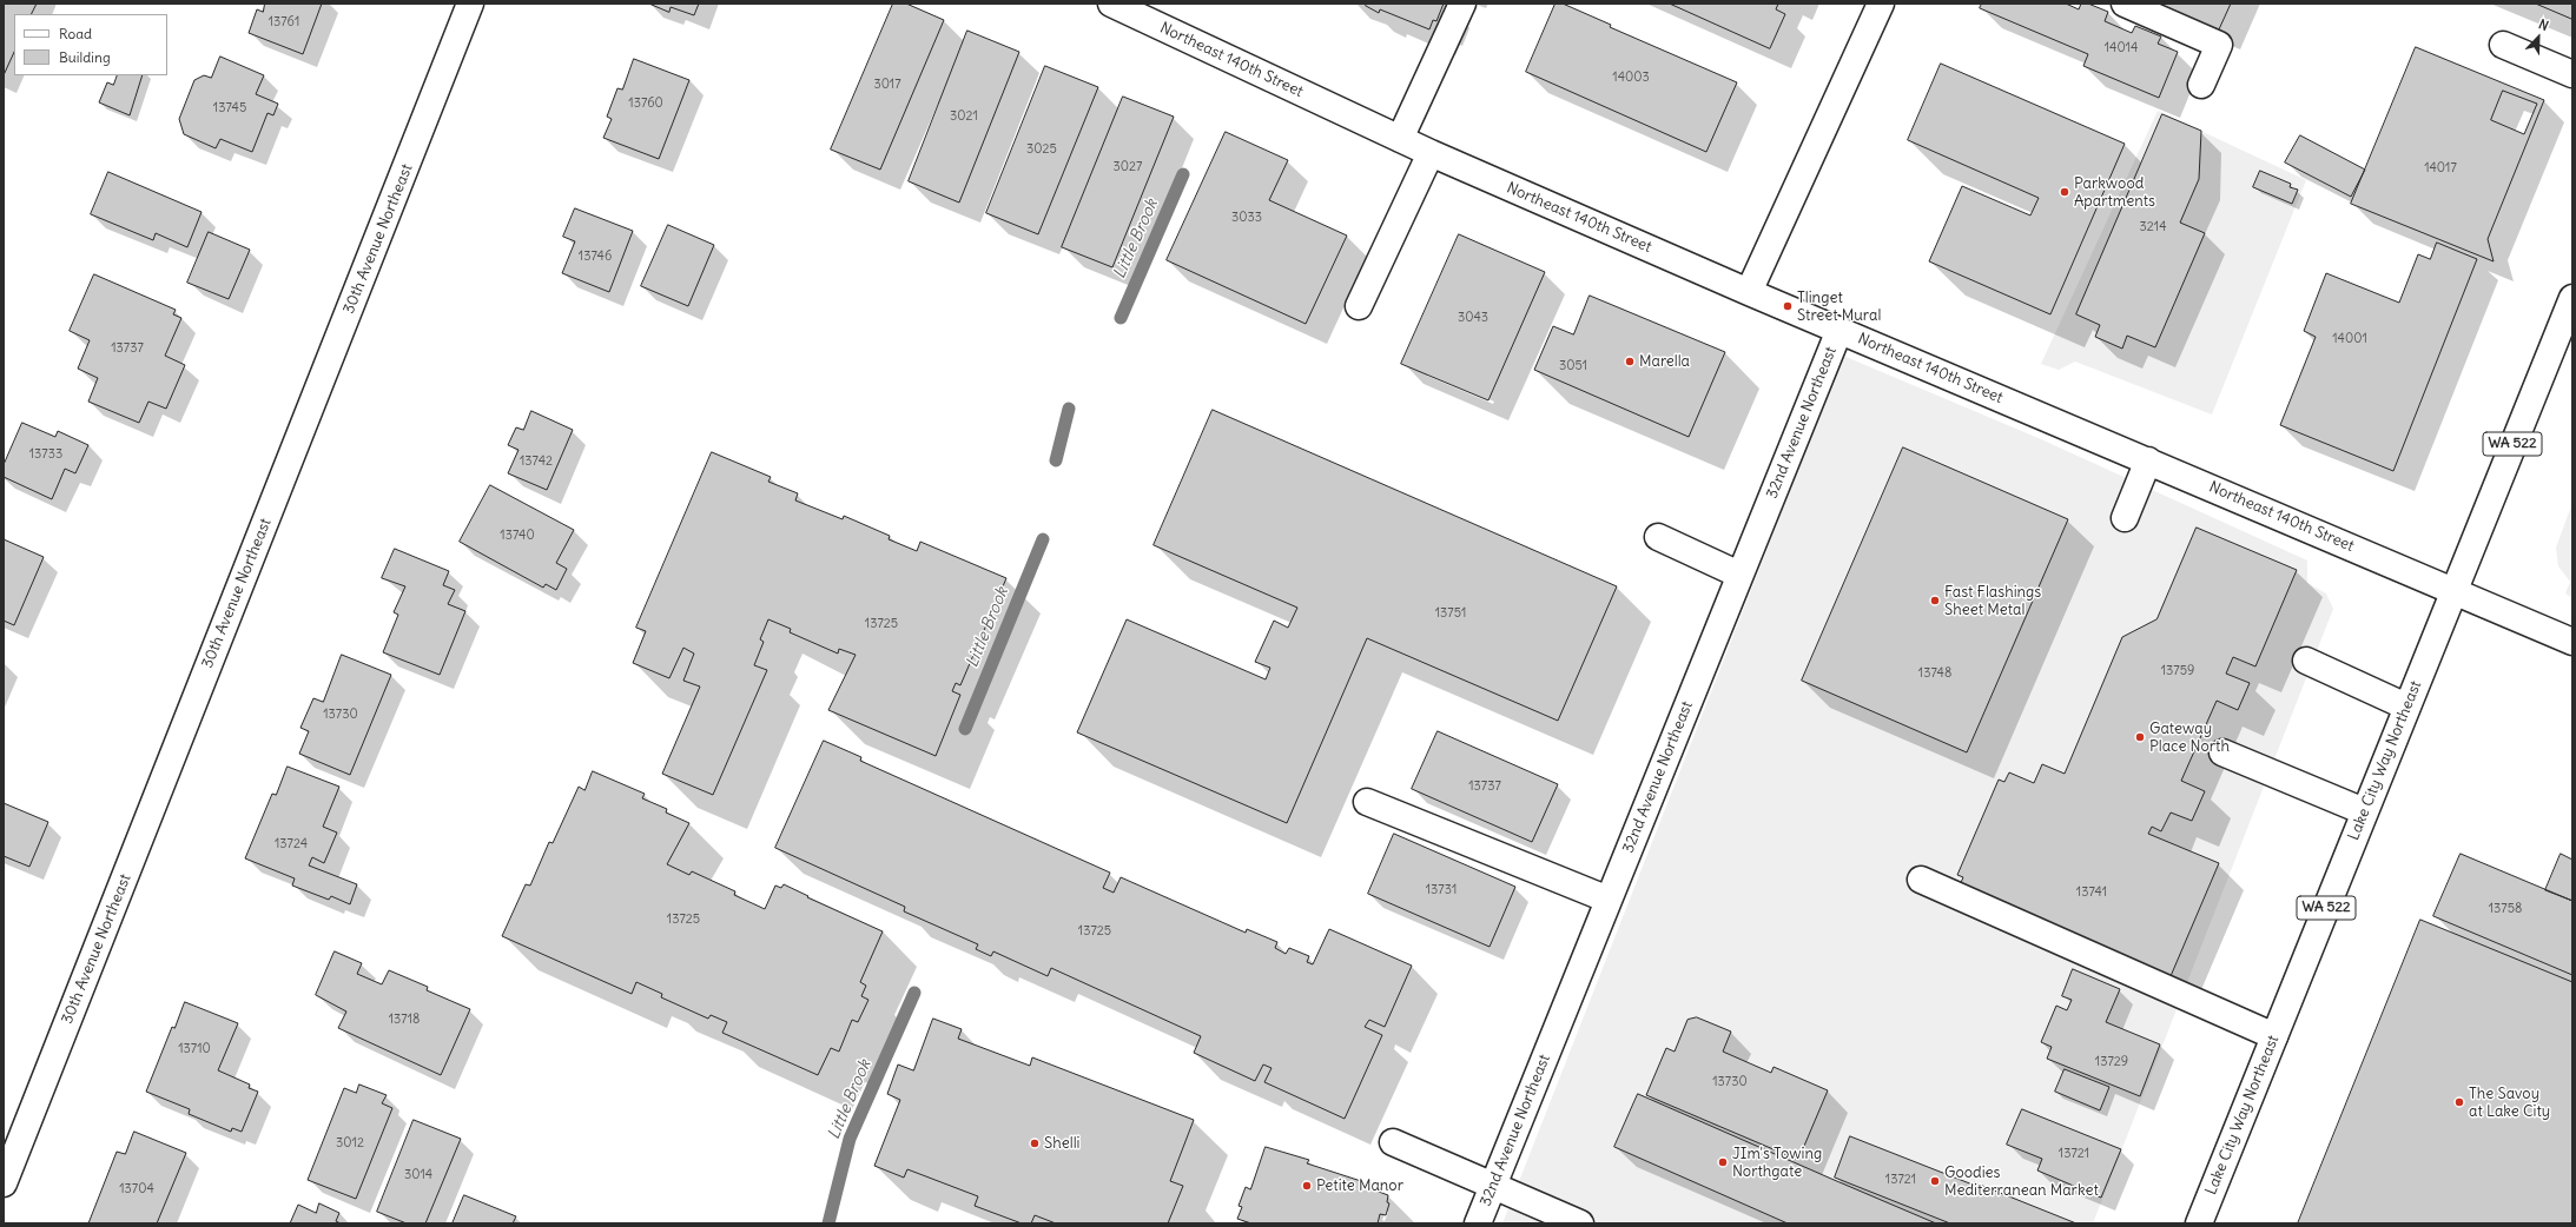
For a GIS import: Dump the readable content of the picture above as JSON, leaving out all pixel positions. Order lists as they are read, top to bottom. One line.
{"streets":{"street":["Northeast 140th Street","30th Avenue Northeast","32nd Avenue Northeast","WA 522","Lake City Way Northeast"]},"crossings":[["Northeast 140th Street","32nd Avenue Northeast"],["Northeast 140th Street","Lake City Way Northeast"]],"water":["Little Brook"],"places":["Parkwood Apartments","Tlinget Street Mural","Marella","Fast Flashings Sheet Metal","Gateway Place North","The Savoy at Lake City","Shelli","JIm's Towing Northgate","Goodies Mediterranean Market","Petite Manor"],"house_numbers":["13761","14014","14003","3017","13760","13745","3021","3025","3027","14017","3033","3214","13746","3043","14001","13737","3051","13733","13742","13740","13751","13725","13759","13748","13730","13737","13724","13731","13741","13758","13725","13725","13718","13710","13729","13730","3012","13721","3014","13721","13704"],"legend":["Road","Building"],"north":"top right"}
